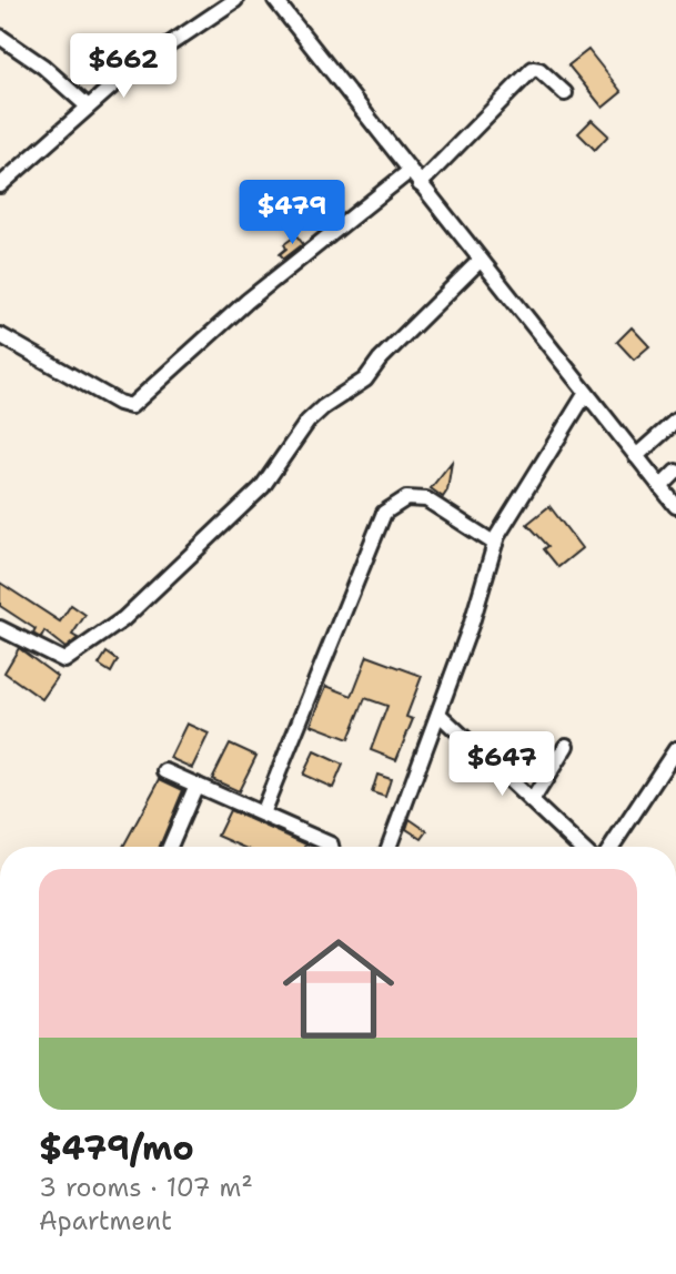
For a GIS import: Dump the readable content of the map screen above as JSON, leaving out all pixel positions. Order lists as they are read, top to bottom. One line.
{"page":{"price":["$662","$479","$647"],"list":[{"name":"$479/mo","note":"3 rooms · 107 m² · Apartment"}]}}
